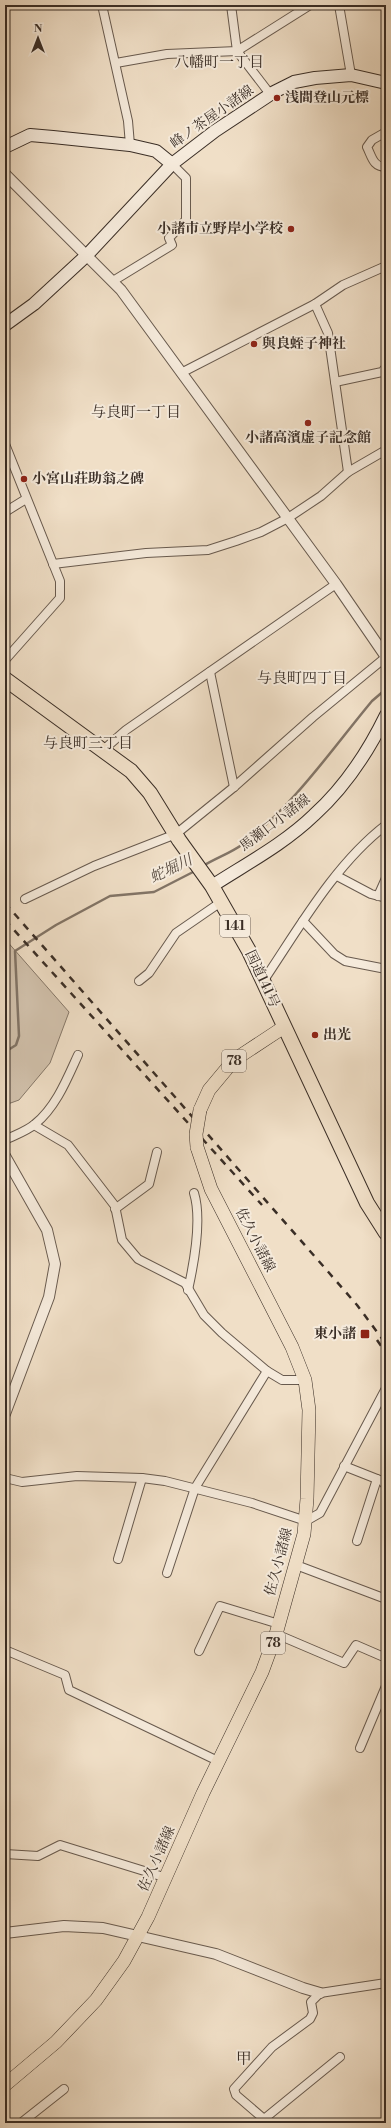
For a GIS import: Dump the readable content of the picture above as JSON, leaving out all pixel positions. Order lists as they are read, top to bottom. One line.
{"streets":{"highway":["141","国道141号"],"main road":["峰ノ茶屋小諸線","馬瀬口小諸線","78","佐久小諸線"]},"crossings":[["馬瀬口小諸線","国道141号"],["国道141号","佐久小諸線"]],"districts":["八幡町一丁目","与良町一丁目","与良町四丁目","与良町三丁目","甲"],"water":["蛇堀川"],"places":{"other":["浅間登山元標","小諸市立野岸小学校","與良蛭子神社","小諸高濱虚子記念館","小宮山荘助翁之碑","出光"],"transit":["東小諸"]},"north":"top"}
